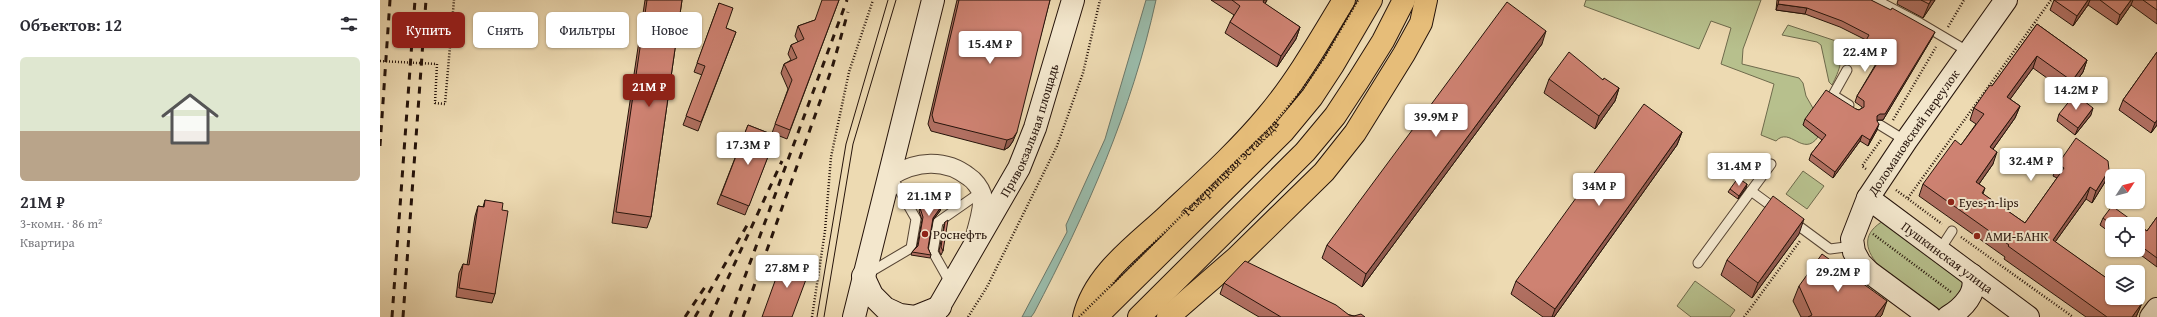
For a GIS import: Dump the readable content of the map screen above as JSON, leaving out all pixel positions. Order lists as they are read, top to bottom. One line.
{"streets":{"main road":["Привокзальная площадь","Доломановский переулок","Темерницкая эстакада","Пушкинская улица"]},"crossings":[["Доломановский переулок","Пушкинская улица"]],"places":["Eyes-n-lips","Роснефть","АМИ-БАНК"],"north":"top right","page":{"heading":"Объектов: 12","chip":["Купить","Снять","Фильтры","Новое"],"price":["15.4M ₽","22.4M ₽","21M ₽","14.2M ₽","39.9M ₽","17.3M ₽","32.4M ₽","31.4M ₽","34M ₽","21.1M ₽","27.8M ₽","29.2M ₽"],"list":[{"name":"21M ₽","note":"3-комн. · 86 m² · Квартира"}]}}
